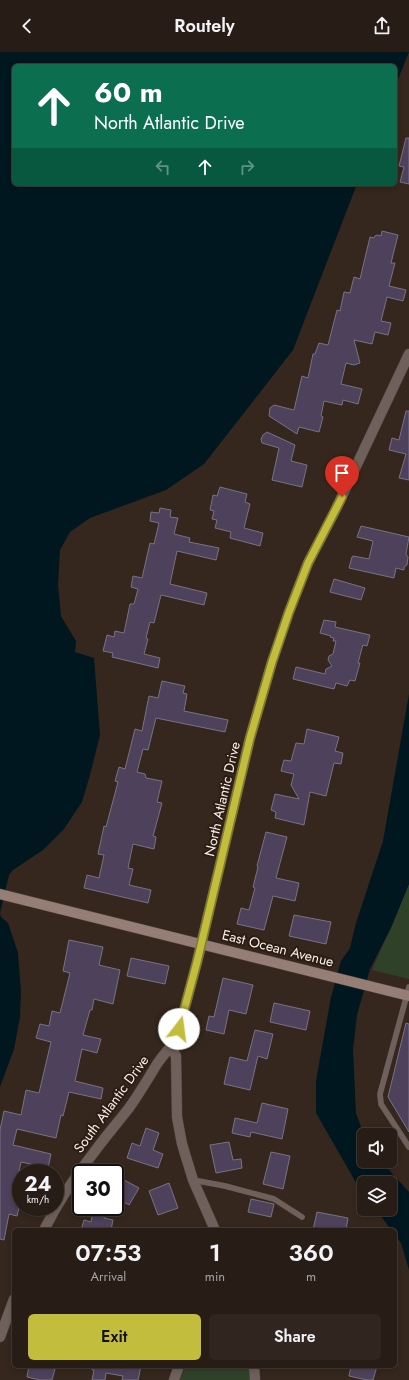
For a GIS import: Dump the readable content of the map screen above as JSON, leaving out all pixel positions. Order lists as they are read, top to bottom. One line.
{"streets":{"main road":["East Ocean Avenue"],"street":["North Atlantic Drive","South Atlantic Drive"]},"crossings":[["North Atlantic Drive","East Ocean Avenue"],["North Atlantic Drive","South Atlantic Drive"],["East Ocean Avenue","South Atlantic Drive"]],"page":{"header":"Routely","turn":["60 m","North Atlantic Drive"],"speed":"24 km/h","limit":"30","eta":["07:53","Arrival","1","min","360","m"],"buttons":["Exit","Share"]}}
